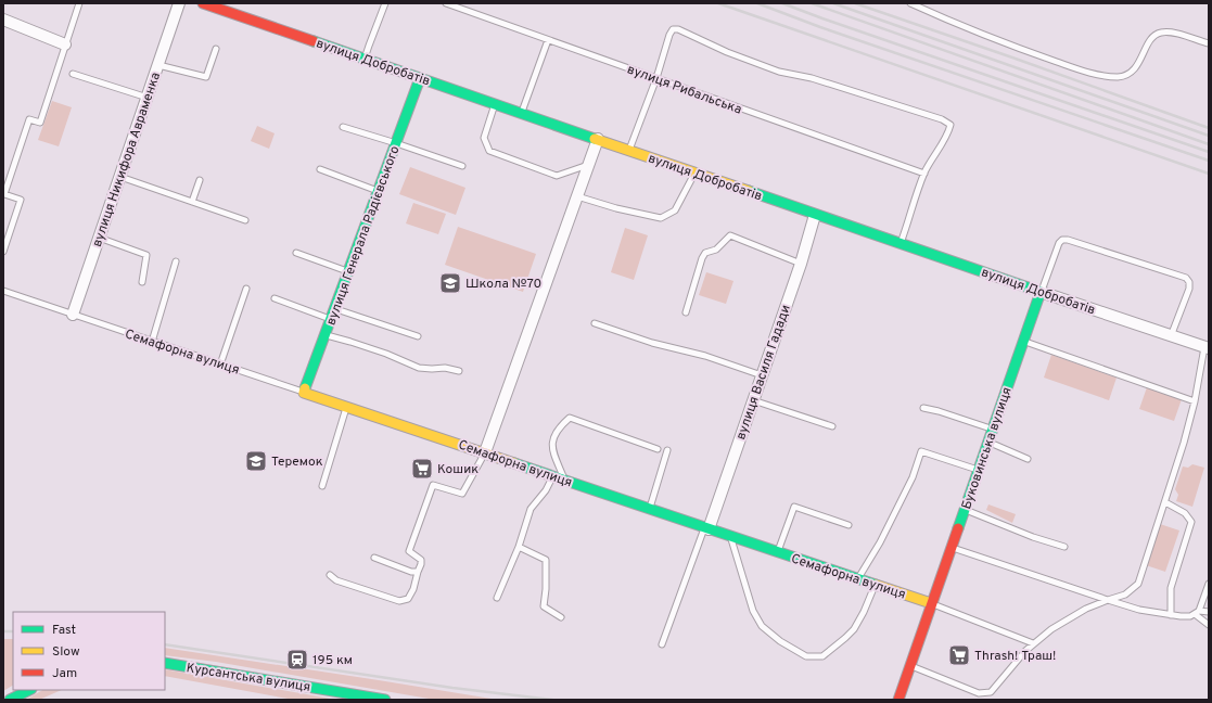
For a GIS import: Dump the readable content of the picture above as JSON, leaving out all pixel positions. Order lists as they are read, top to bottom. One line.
{"streets":{"street":["вулиця Добробатів","вулиця Никифора Авраменка","вулиця Генерала Радієвського","Семафорна вулиця","вулиця Василя Гадади","Буковинська вулиця","Курсантська вулиця"],"lane":["вулиця Рибальська"]},"crossings":[["вулиця Добробатів","вулиця Генерала Радієвського"],["вулиця Добробатів","вулиця Василя Гадади"],["вулиця Добробатів","Буковинська вулиця"],["вулиця Никифора Авраменка","Семафорна вулиця"],["вулиця Генерала Радієвського","Семафорна вулиця"],["Семафорна вулиця","вулиця Василя Гадади"],["Семафорна вулиця","Буковинська вулиця"]],"places":{"school or university":["Школа №70","Теремок"],"supermarket":["Кошик","Thrash! Траш!"],"station":["195 км"]},"legend":["Fast","Slow","Jam"]}
